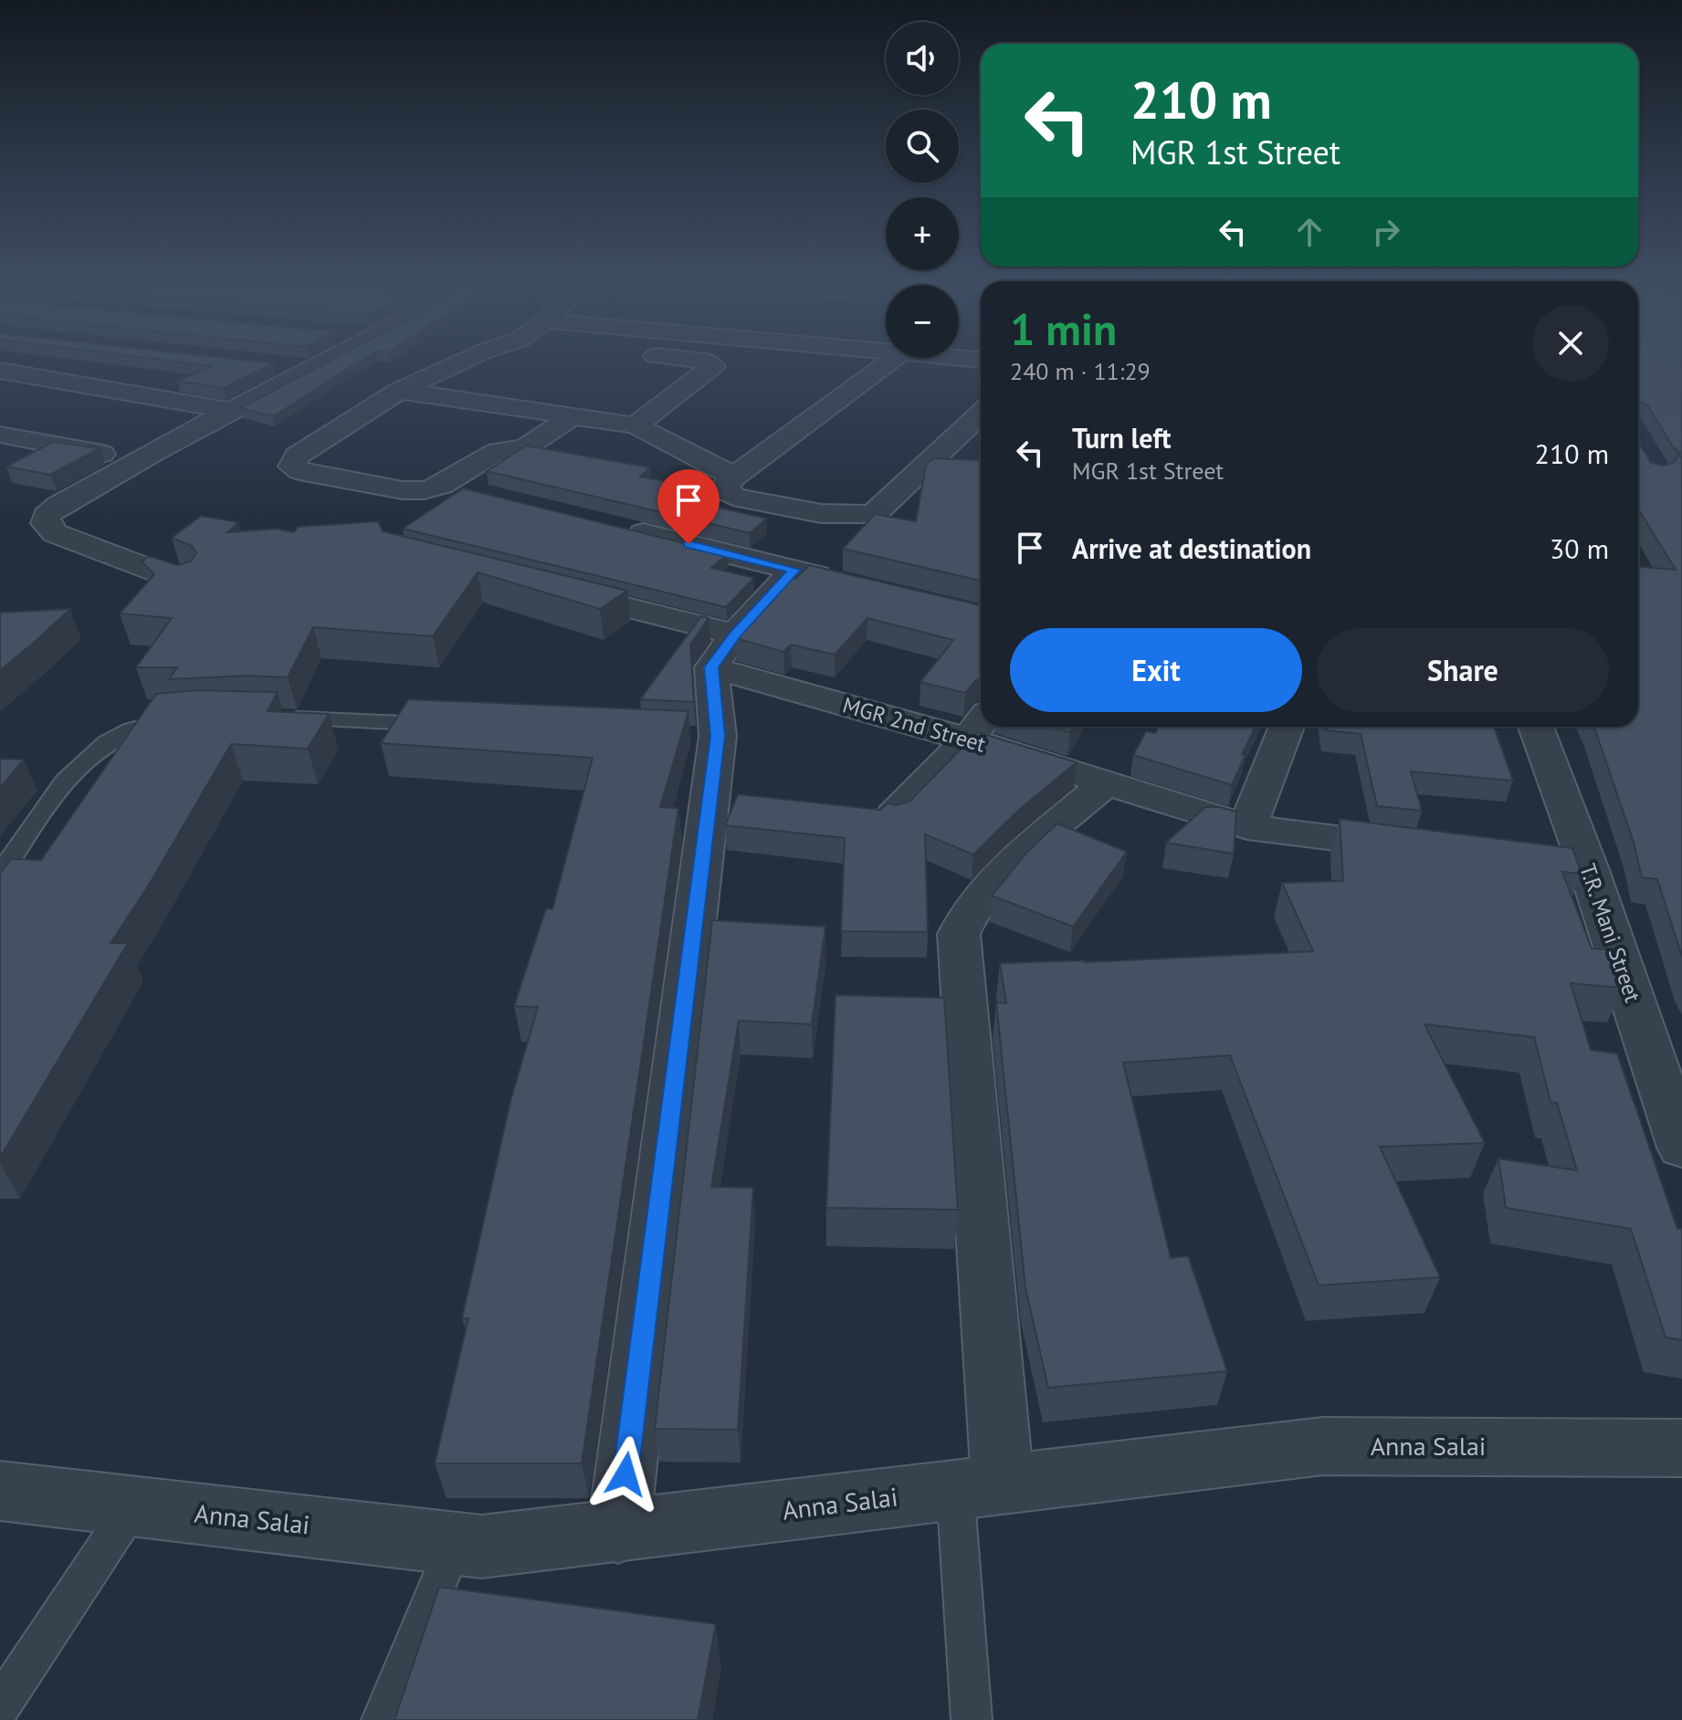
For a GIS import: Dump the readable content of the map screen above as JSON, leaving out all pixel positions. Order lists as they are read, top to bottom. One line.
{"streets":{"street":["MGR 2nd Street","T.R. Mani Street","Anna Salai"]},"page":{"map_buttons":["+","−"],"turn":["210 m","MGR 1st Street"],"heading":["1 min","240 m · 11:29"],"list":[{"name":"Turn left","note":"MGR 1st Street","value":"210 m"},{"name":"Arrive at destination","value":"30 m"}],"buttons":["Exit","Share"]}}
